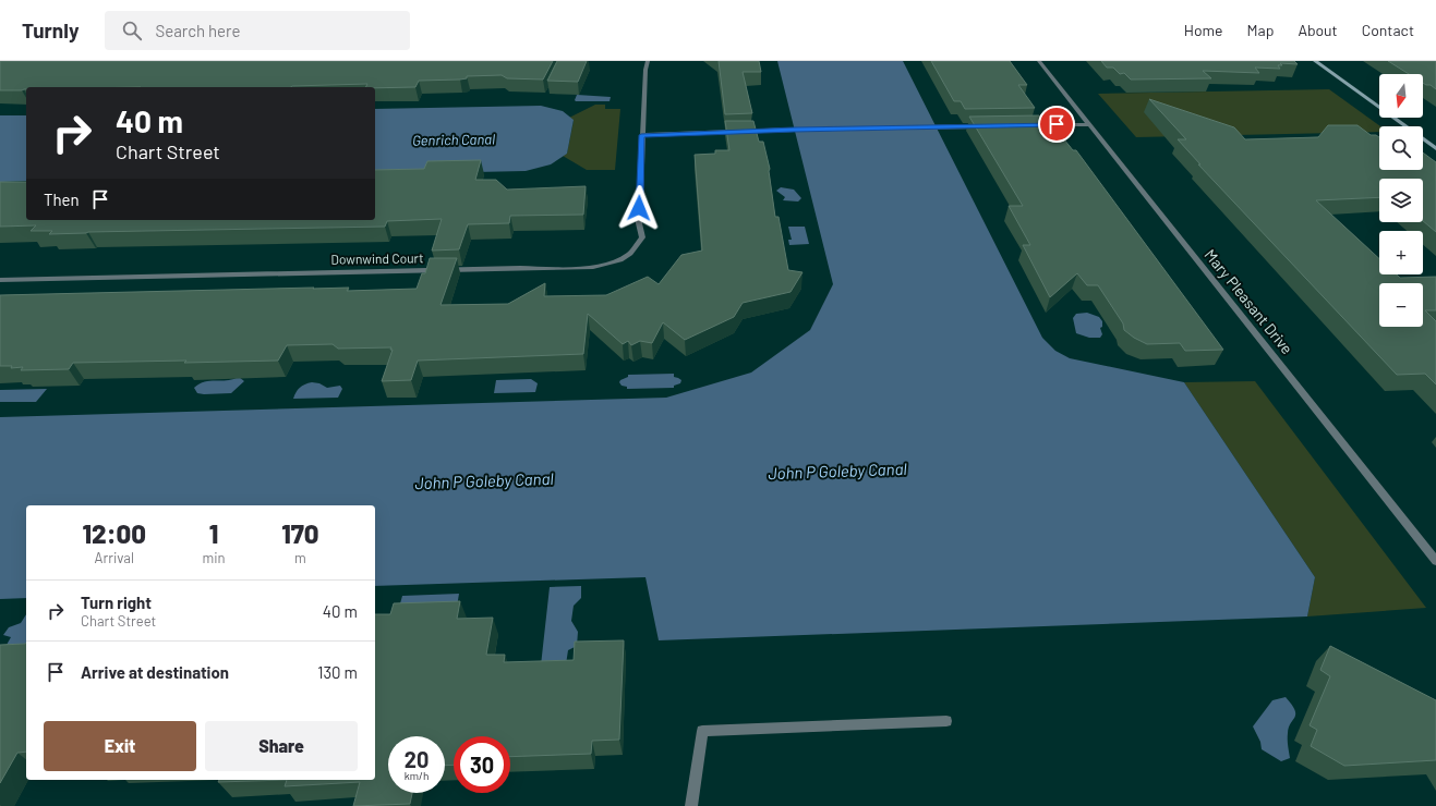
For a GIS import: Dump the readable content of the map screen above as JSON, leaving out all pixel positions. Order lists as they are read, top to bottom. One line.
{"streets":{"street":["Downwind Court","Mary Pleasant Drive"]},"water":["Genrich Canal","John P Goleby Canal"],"north":"bottom","page":{"header":"Turnly","search":"Search here","nav":["Home","Map","About","Contact"],"map_buttons":["+","−"],"turn":["40 m","Chart Street"],"then":"Then","eta":["12:00","Arrival","1","min","170","m"],"list":[{"name":"Turn right","note":"Chart Street","value":"40 m"},{"name":"Arrive at destination","value":"130 m"}],"buttons":["Exit","Share"],"speed":"20 km/h","limit":"30"}}
